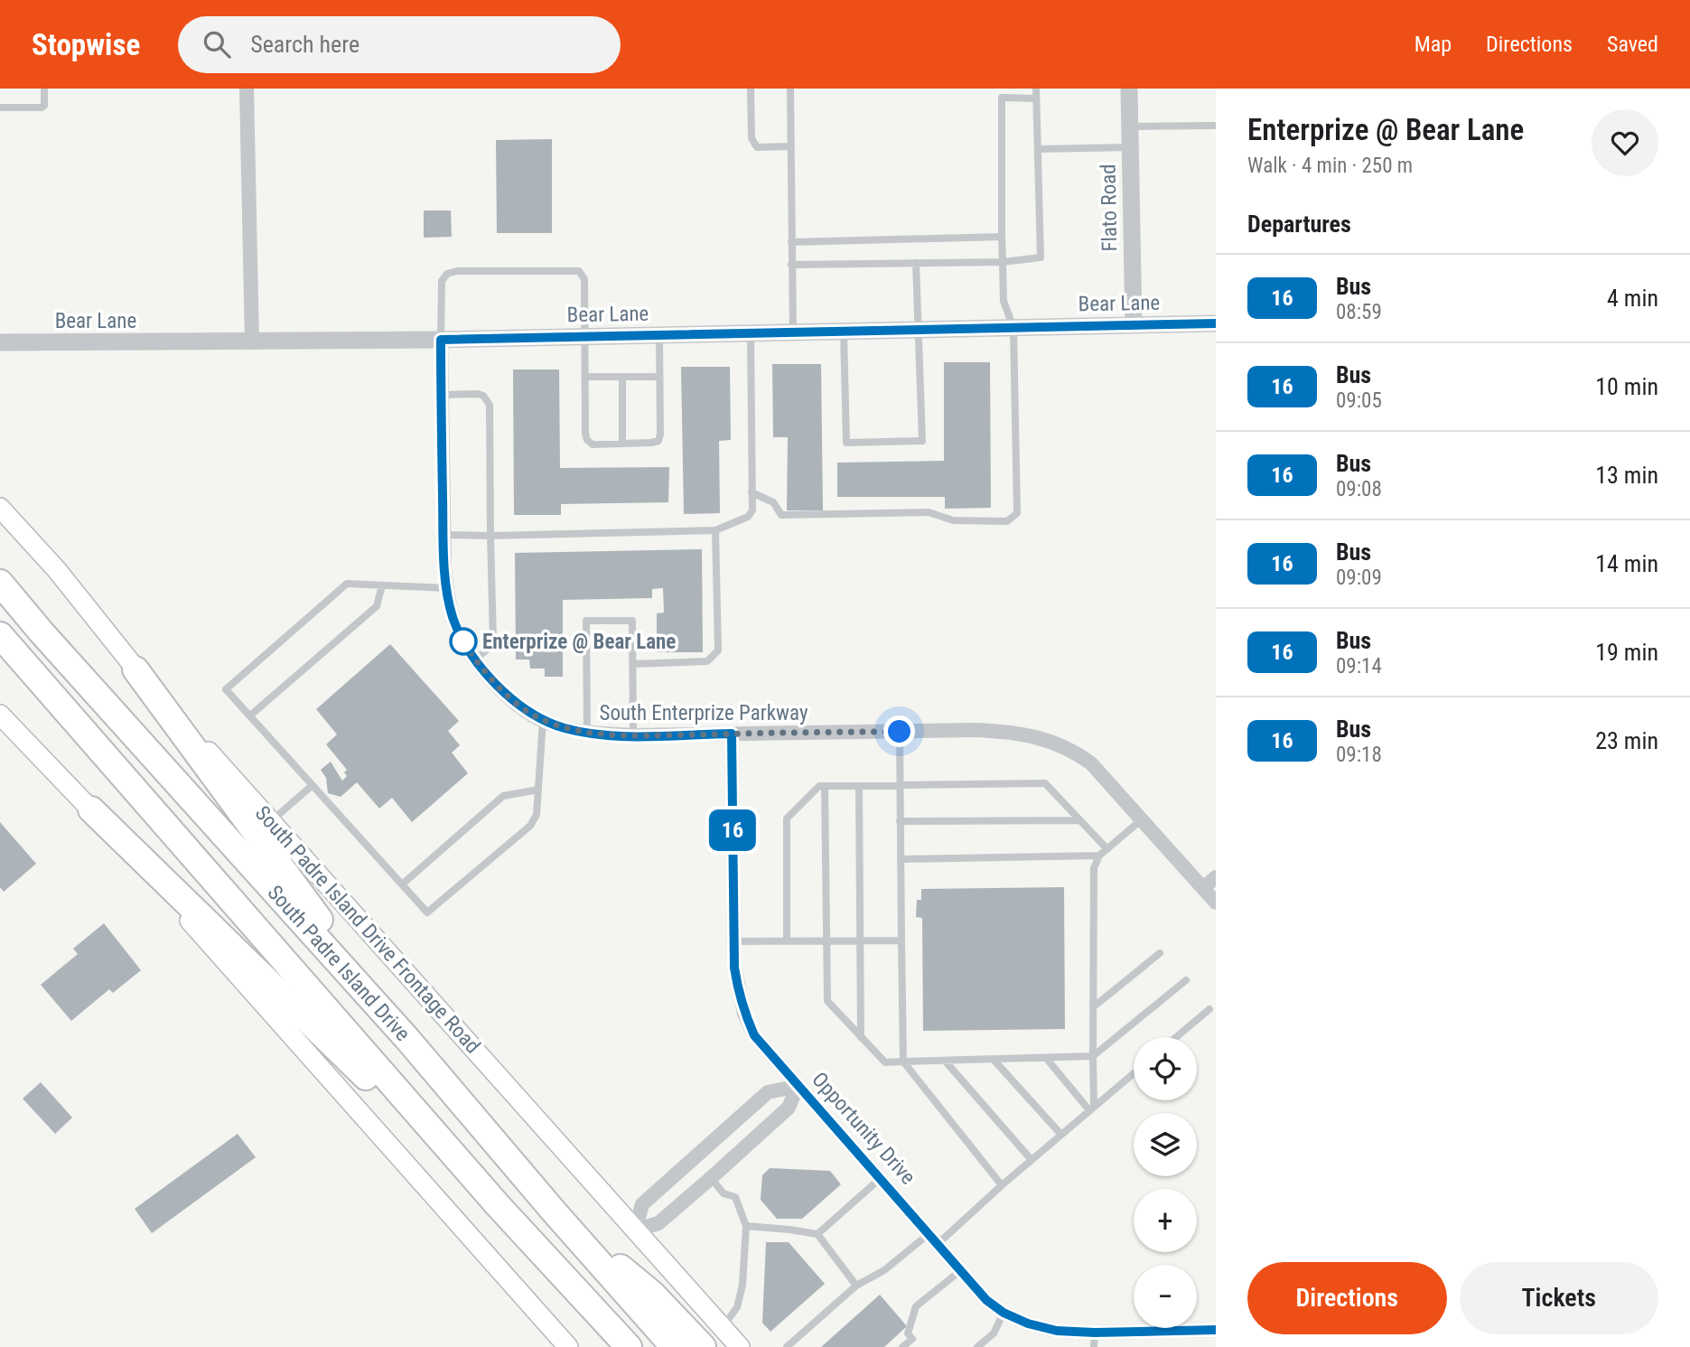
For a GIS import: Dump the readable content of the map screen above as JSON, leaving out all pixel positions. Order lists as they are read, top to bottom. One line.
{"streets":{"highway":["South Padre Island Drive"],"main road":["South Padre Island Drive Frontage Road"],"street":["Flato Road","Bear Lane","South Enterprize Parkway","Opportunity Drive"]},"crossings":[["Flato Road","Bear Lane"],["Bear Lane","South Enterprize Parkway"],["South Enterprize Parkway","Opportunity Drive"]],"places":["Enterprize @ Bear Lane"],"lines":["bus line 16"],"page":{"header":"Stopwise","search":"Search here","nav":["Map","Directions","Saved"],"on_map":"16","heading":[["Enterprize @ Bear Lane","Walk · 4 min · 250 m"],"Departures"],"list":[{"mark":"16","name":"Bus","note":"08:59","value":"4 min"},{"mark":"16","name":"Bus","note":"09:05","value":"10 min"},{"mark":"16","name":"Bus","note":"09:08","value":"13 min"},{"mark":"16","name":"Bus","note":"09:09","value":"14 min"},{"mark":"16","name":"Bus","note":"09:14","value":"19 min"},{"mark":"16","name":"Bus","note":"09:18","value":"23 min"}],"map_buttons":["+","−"],"buttons":["Directions","Tickets"]}}
